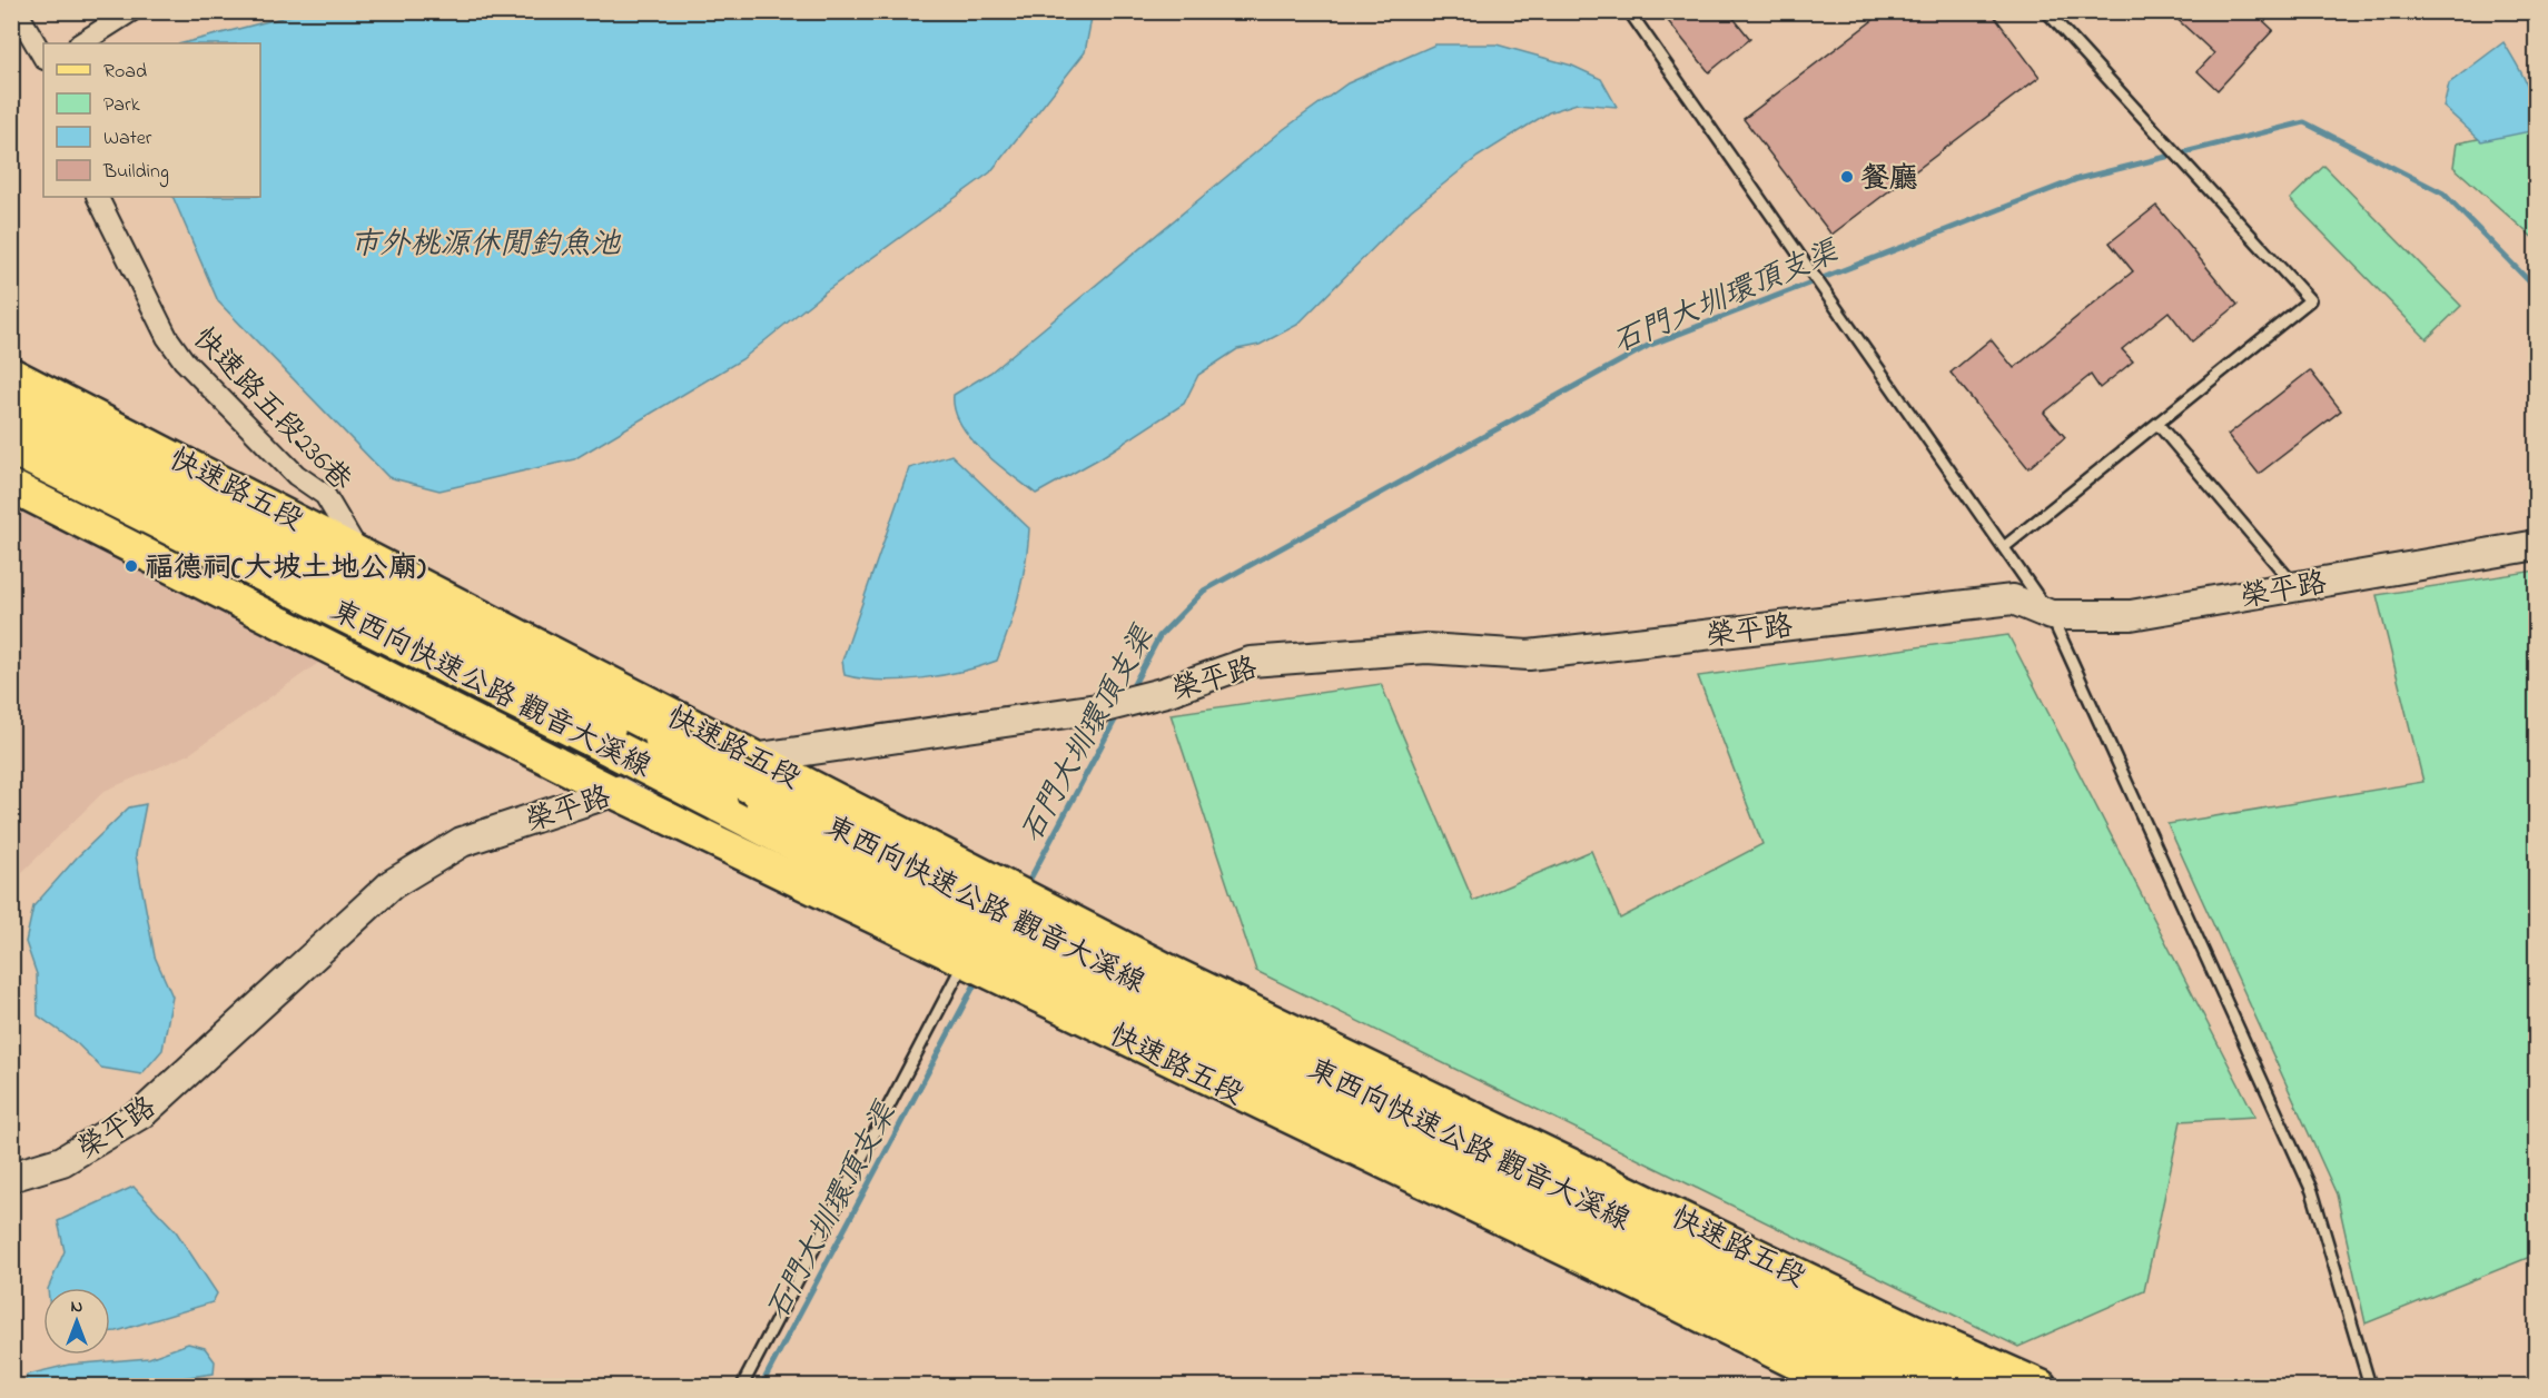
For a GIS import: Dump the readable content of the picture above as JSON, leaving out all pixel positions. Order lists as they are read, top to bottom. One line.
{"streets":{"highway":["東西向快速公路 觀音大溪線"],"main road":["快速路五段"],"street":["快速路五段236巷","榮平路"]},"crossings":[["快速路五段236巷","快速路五段"],["快速路五段","榮平路"],["快速路五段","東西向快速公路 觀音大溪線"],["榮平路","東西向快速公路 觀音大溪線"]],"water":["市外桃源休閒釣魚池","石門大圳環頂支渠"],"places":["餐廳","福德祠(大坡土地公廟)"],"legend":["Road","Park","Water","Building"],"north":"top"}
